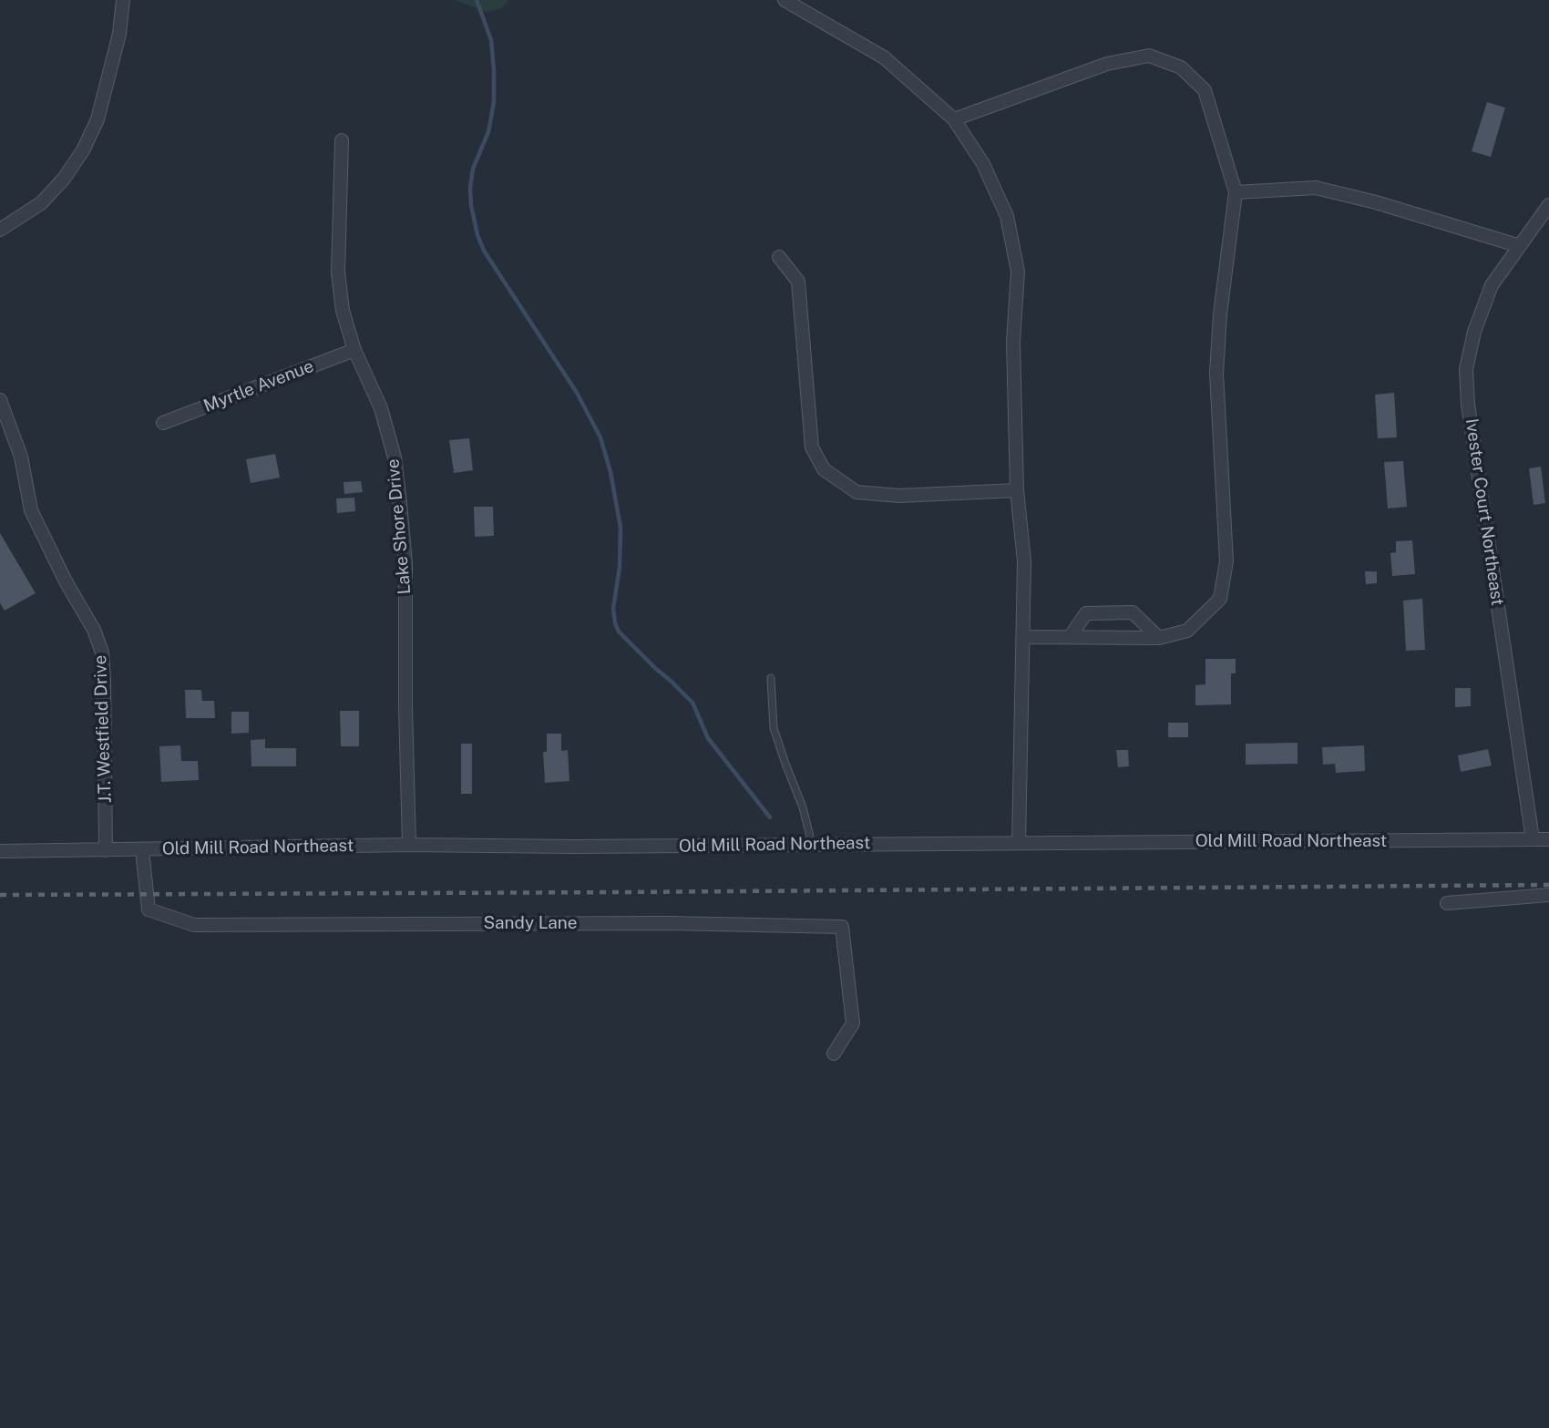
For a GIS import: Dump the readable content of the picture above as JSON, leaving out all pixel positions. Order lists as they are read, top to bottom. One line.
{"streets":{"street":["Myrtle Avenue","Ivester Court Northeast","Lake Shore Drive","J.T. Westfield Drive","Old Mill Road Northeast","Sandy Lane"]},"crossings":[["Myrtle Avenue","Lake Shore Drive"],["Ivester Court Northeast","Old Mill Road Northeast"],["Lake Shore Drive","Old Mill Road Northeast"],["J.T. Westfield Drive","Old Mill Road Northeast"],["Old Mill Road Northeast","Sandy Lane"]]}
